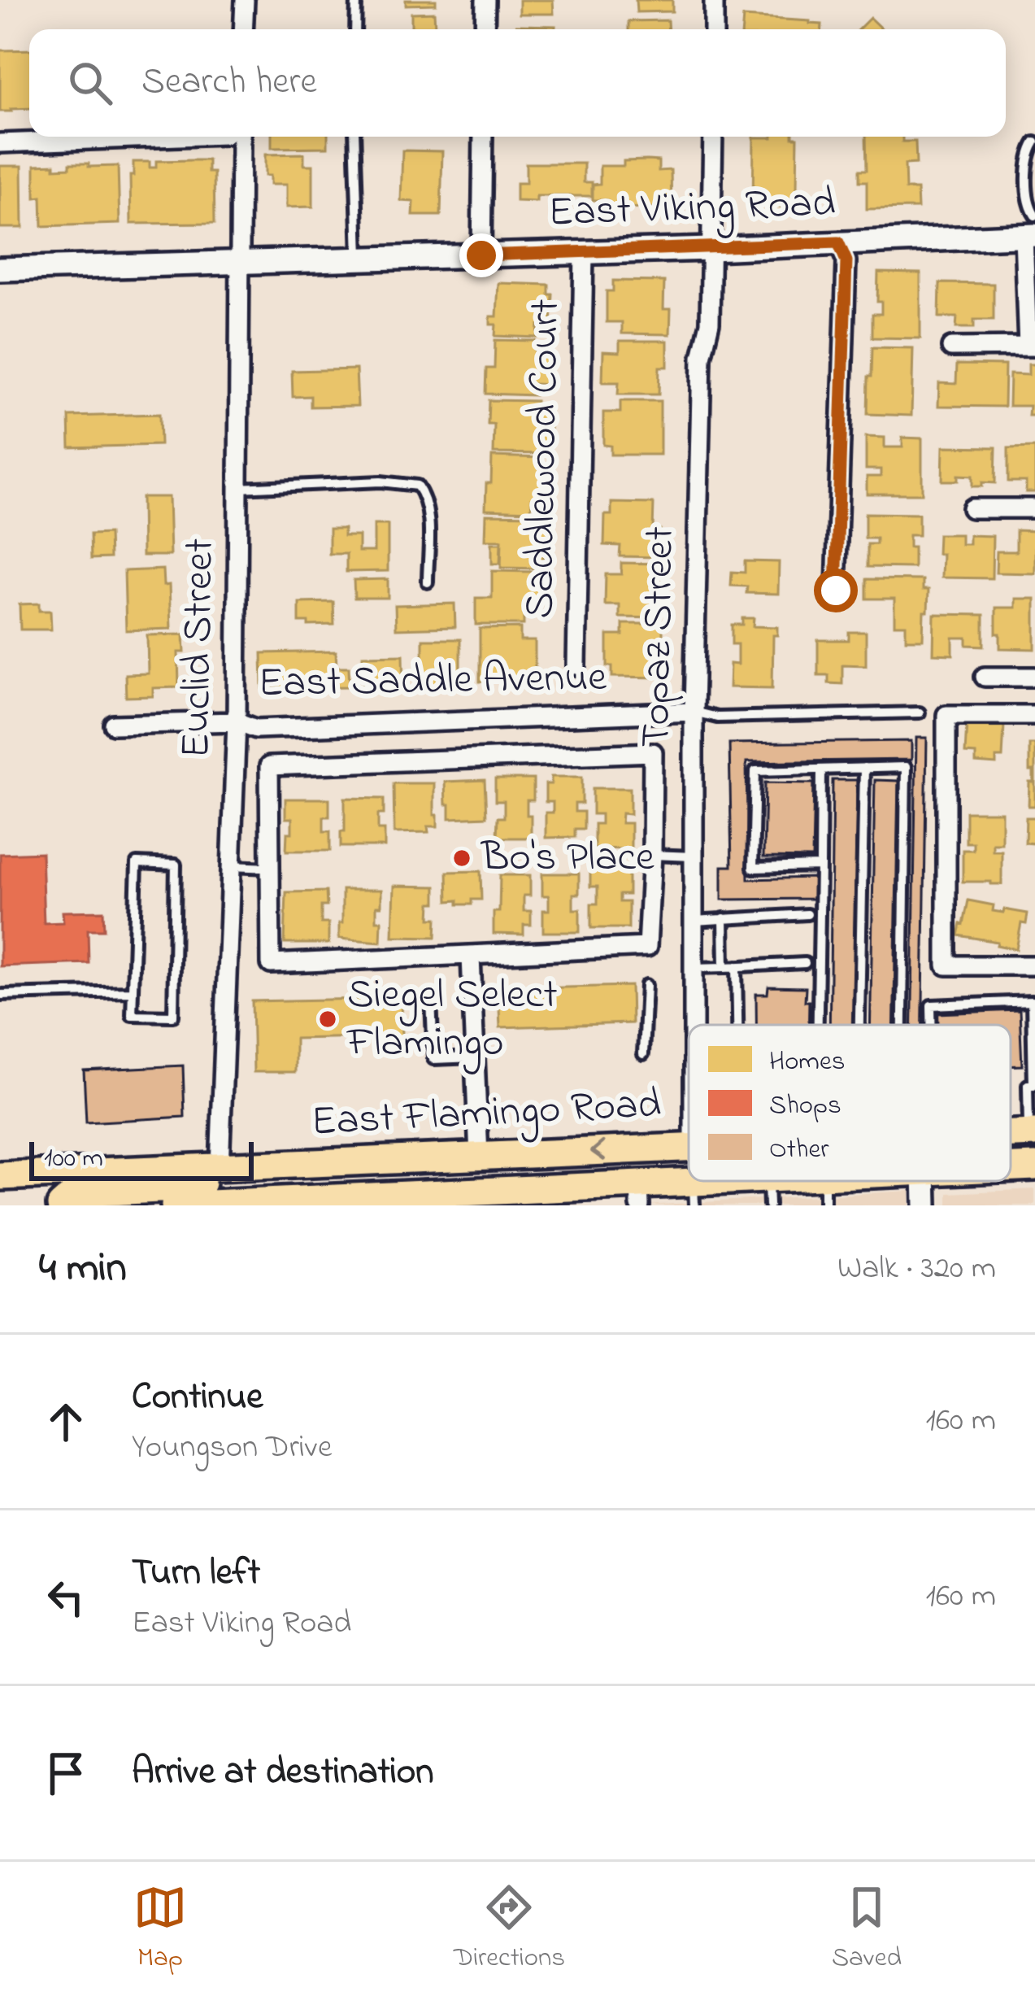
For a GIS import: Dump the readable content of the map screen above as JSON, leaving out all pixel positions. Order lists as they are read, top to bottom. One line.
{"streets":{"main road":["East Flamingo Road"],"street":["East Viking Road","Saddlewood Court","Topaz Street","Euclid Street","East Saddle Avenue"]},"crossings":[["East Viking Road","Saddlewood Court"],["East Viking Road","Topaz Street"],["East Viking Road","Euclid Street"],["Topaz Street","East Saddle Avenue"],["Euclid Street","East Saddle Avenue"],["Euclid Street","East Flamingo Road"]],"places":["Bo's Place","Siegel Select Flamingo"],"legend":["Homes","Shops","Other"],"scale_bar":"100 m","page":{"search":"Search here","scale":"100 m","heading":["4 min","Walk · 320 m"],"list":[["Continue","Youngson Drive","160 m"],["Turn left","East Viking Road","160 m"],"Arrive at destination"],"nav":["Map","Directions","Saved"]}}
